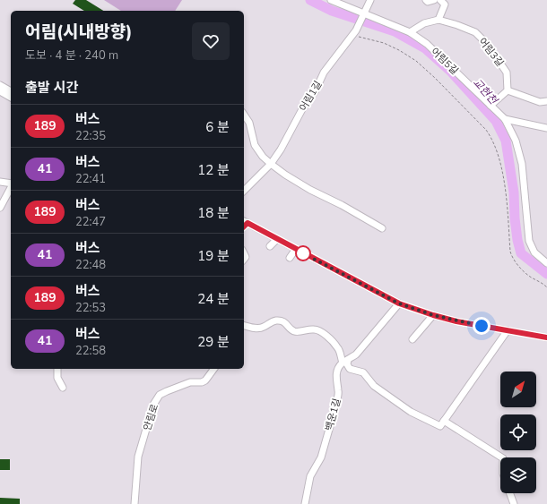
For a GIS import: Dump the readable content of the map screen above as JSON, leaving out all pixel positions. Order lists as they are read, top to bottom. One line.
{"streets":{"street":["어림3길","어림5길","어림1길","백운1길","안림로"]},"crossings":[["어림5길","어림1길"]],"water":["교현천"],"lines":["bus line 189"],"north":"top right","page":{"heading":[["어림(시내방향)","도보 · 4 분 · 240 m"],"출발 시간"],"list":[{"mark":"189","name":"버스","note":"22:35","value":"6 분"},{"mark":"41","name":"버스","note":"22:41","value":"12 분"},{"mark":"189","name":"버스","note":"22:47","value":"18 분"},{"mark":"41","name":"버스","note":"22:48","value":"19 분"},{"mark":"189","name":"버스","note":"22:53","value":"24 분"},{"mark":"41","name":"버스","note":"22:58","value":"29 분"}]}}
